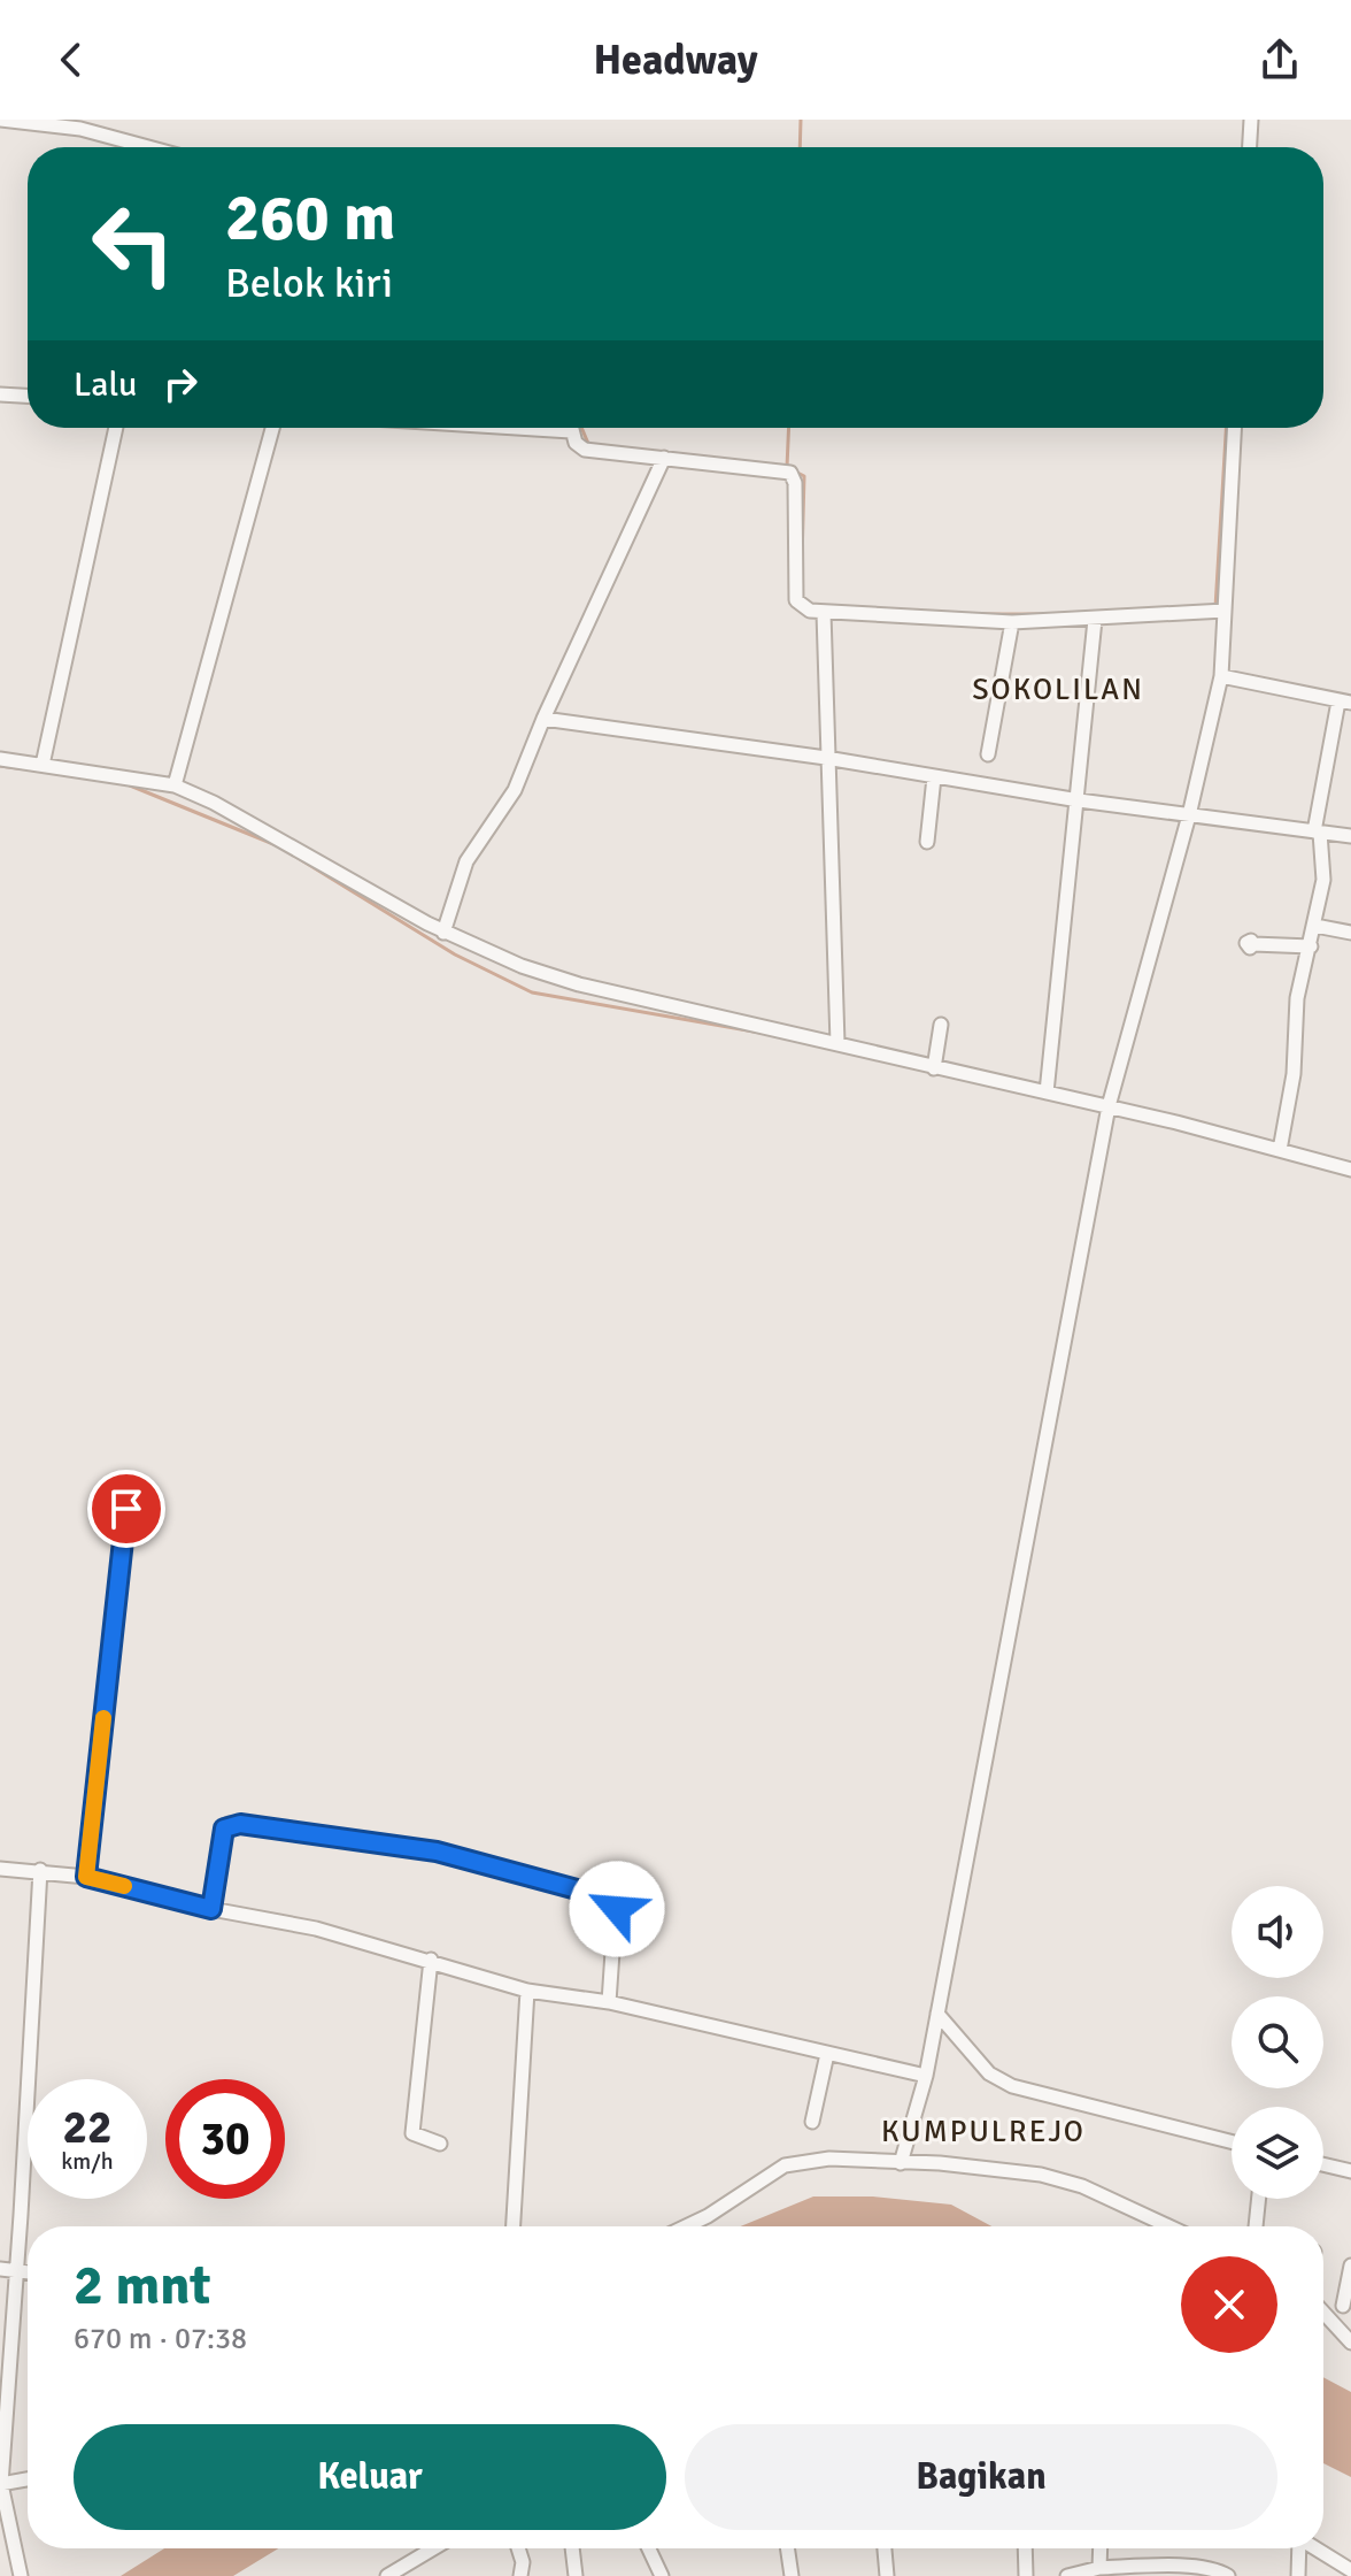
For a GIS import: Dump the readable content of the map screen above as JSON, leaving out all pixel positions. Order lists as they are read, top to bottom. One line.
{"districts":["SOKOLILAN","KUMPULREJO"],"page":{"header":"Headway","turn":["260 m","Belok kiri"],"then":"Lalu","speed":"22 km/h","limit":"30","heading":["2 mnt","670 m · 07:38"],"buttons":["Keluar","Bagikan"]}}
